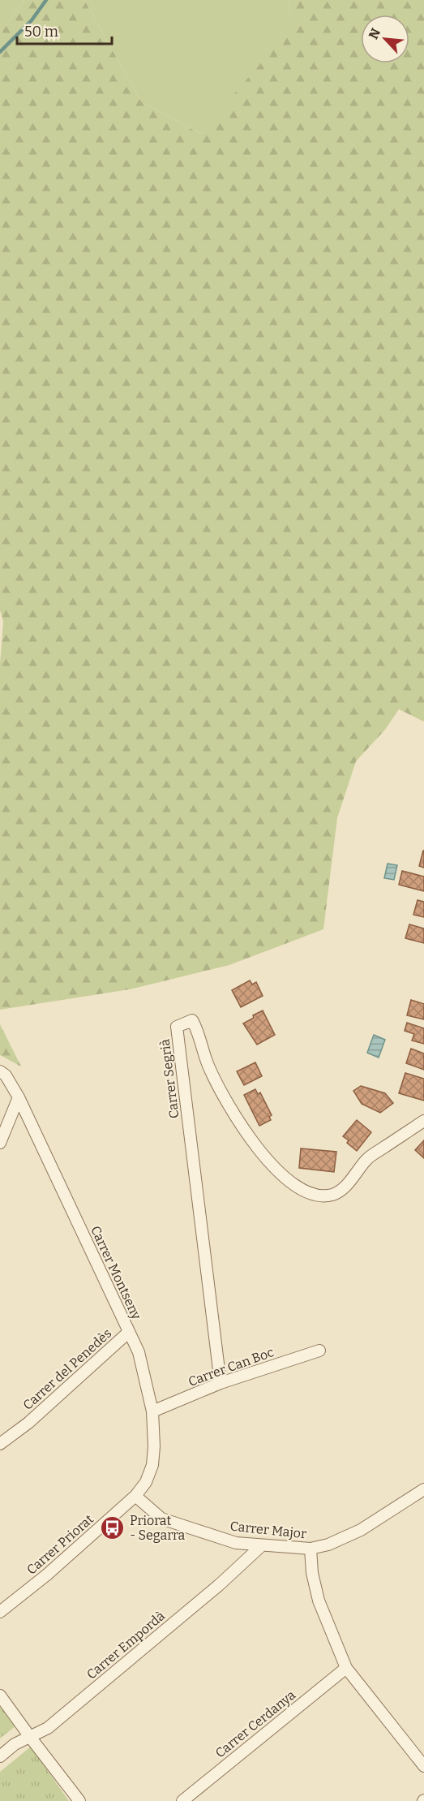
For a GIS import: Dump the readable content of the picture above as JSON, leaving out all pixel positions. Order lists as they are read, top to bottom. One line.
{"streets":{"street":["Carrer Segrià","Carrer Montseny","Carrer Can Boc","Carrer del Penedès","Carrer Major","Carrer Priorat","Carrer Empordà","Carrer Cerdanya"]},"crossings":[["Carrer Segrià","Carrer Can Boc"],["Carrer Montseny","Carrer Can Boc"],["Carrer Montseny","Carrer del Penedès"],["Carrer Montseny","Carrer Major"],["Carrer Montseny","Carrer Priorat"],["Carrer Major","Carrer Priorat"],["Carrer Major","Carrer Empordà"]],"places":{"bus stop":["Priorat - Segarra"]},"scale_bar":"50 m","north":"top left"}
